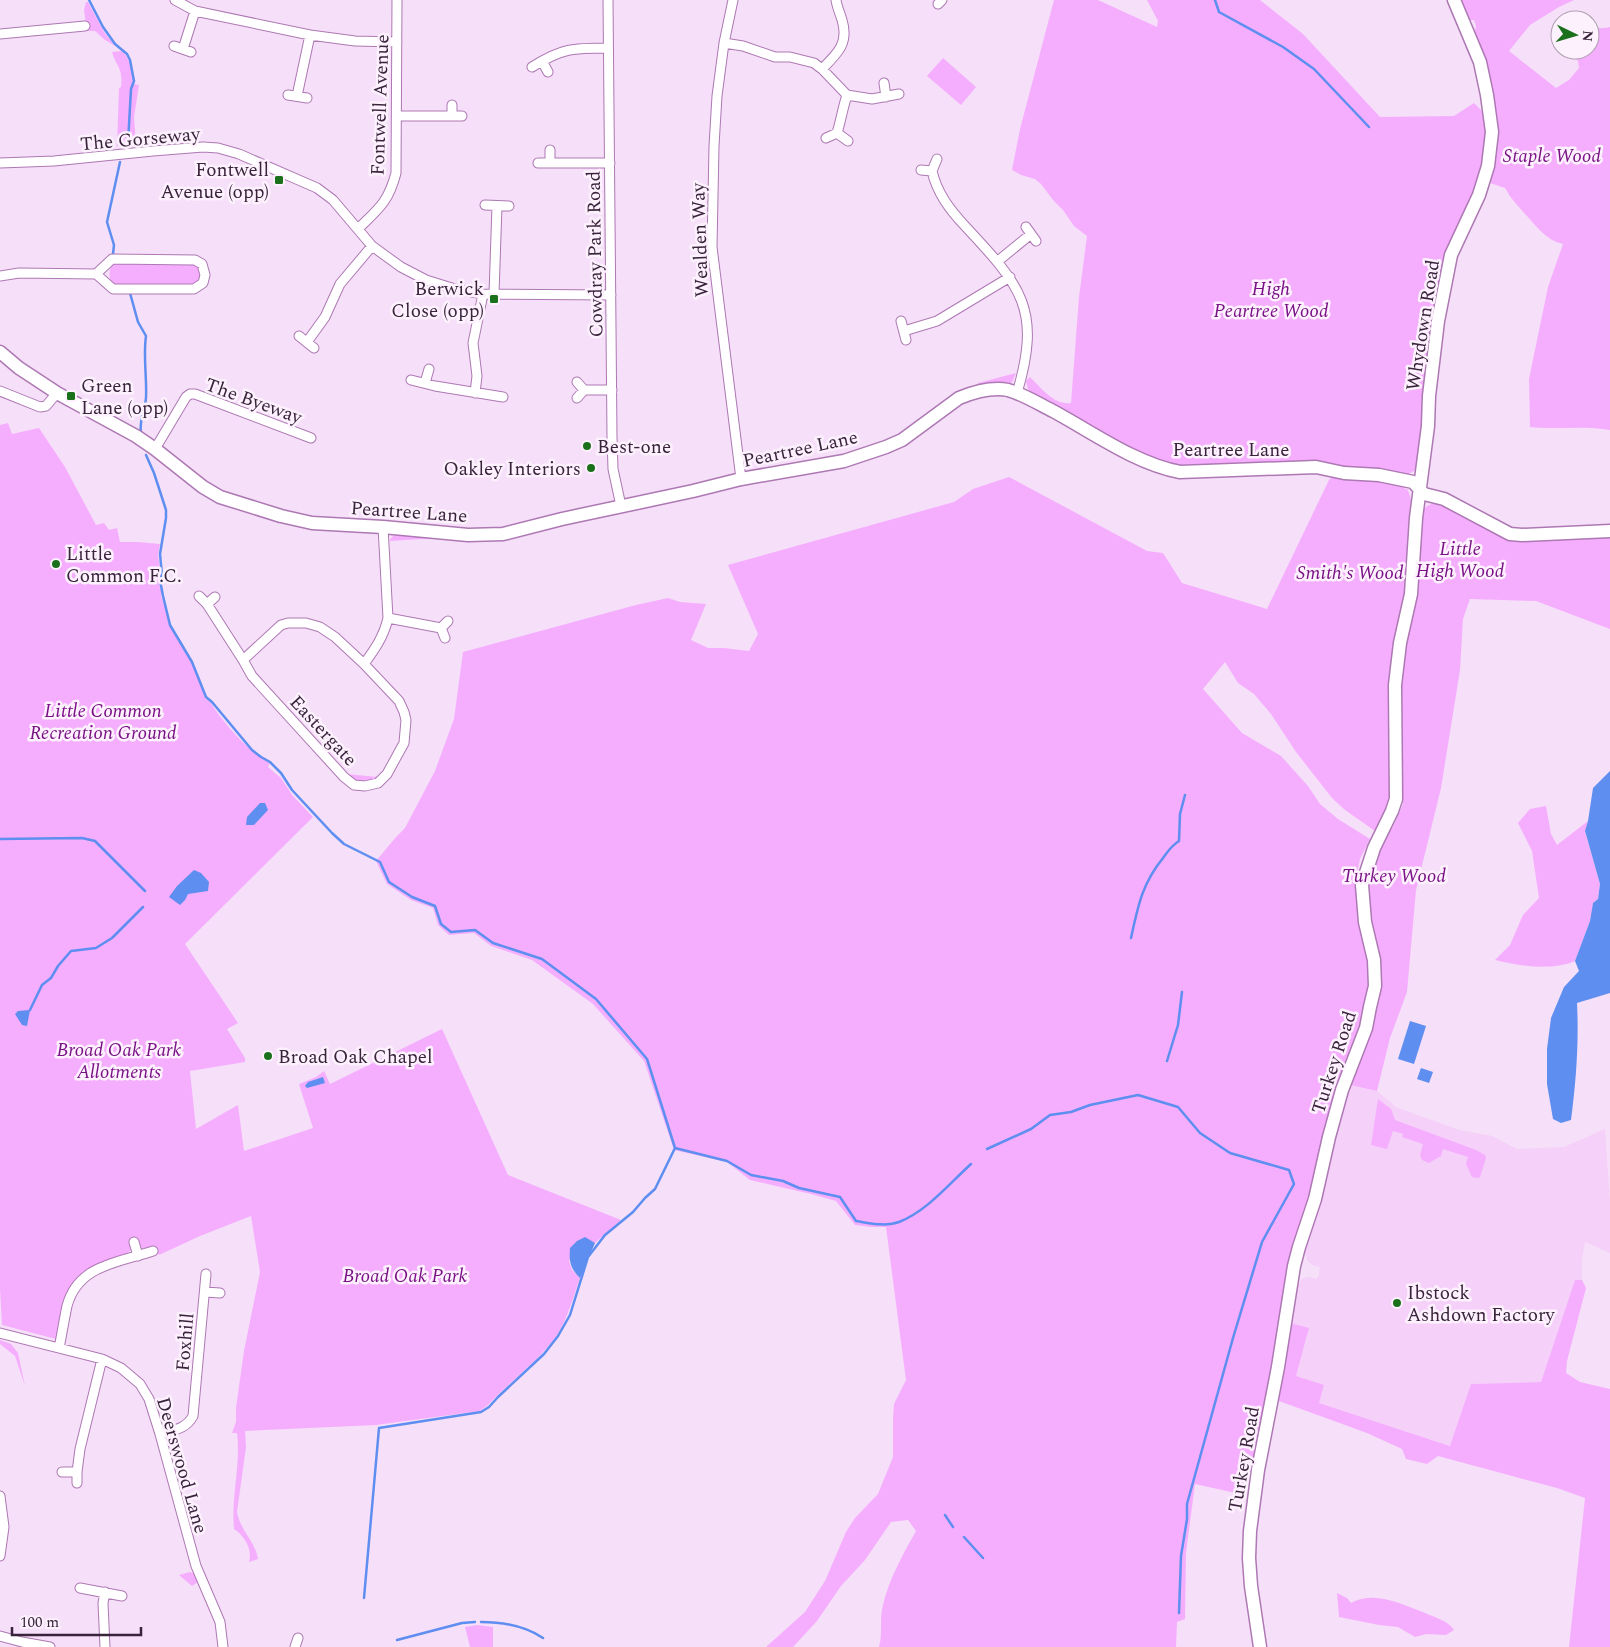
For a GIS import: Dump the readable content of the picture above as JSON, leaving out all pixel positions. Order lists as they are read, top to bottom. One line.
{"streets":{"street":["Fontwell Avenue","The Gorseway","Wealden Way","Cowdray Park Road","Whydown Road","The Byeway","Peartree Lane","Eastergate","Turkey Road","Foxhill","Deerswood Lane"]},"crossings":[["Fontwell Avenue","The Gorseway"],["The Gorseway","Cowdray Park Road"],["Wealden Way","Peartree Lane"],["Cowdray Park Road","Peartree Lane"],["Whydown Road","Peartree Lane"],["Whydown Road","Turkey Road"],["The Byeway","Peartree Lane"],["Peartree Lane","Turkey Road"],["Foxhill","Deerswood Lane"]],"parks":["Staple Wood","High Peartree Wood","Little High Wood","Smith's Wood","Little Common Recreation Ground","Turkey Wood","Broad Oak Park Allotments","Broad Oak Park"],"places":{"transit":["Fontwell Avenue (opp)","Berwick Close (opp)","Green Lane (opp)"],"other":["Best-one","Oakley Interiors","Little Common F.C.","Broad Oak Chapel","Ibstock Ashdown Factory"]},"scale_bar":"100 m","north":"right"}
